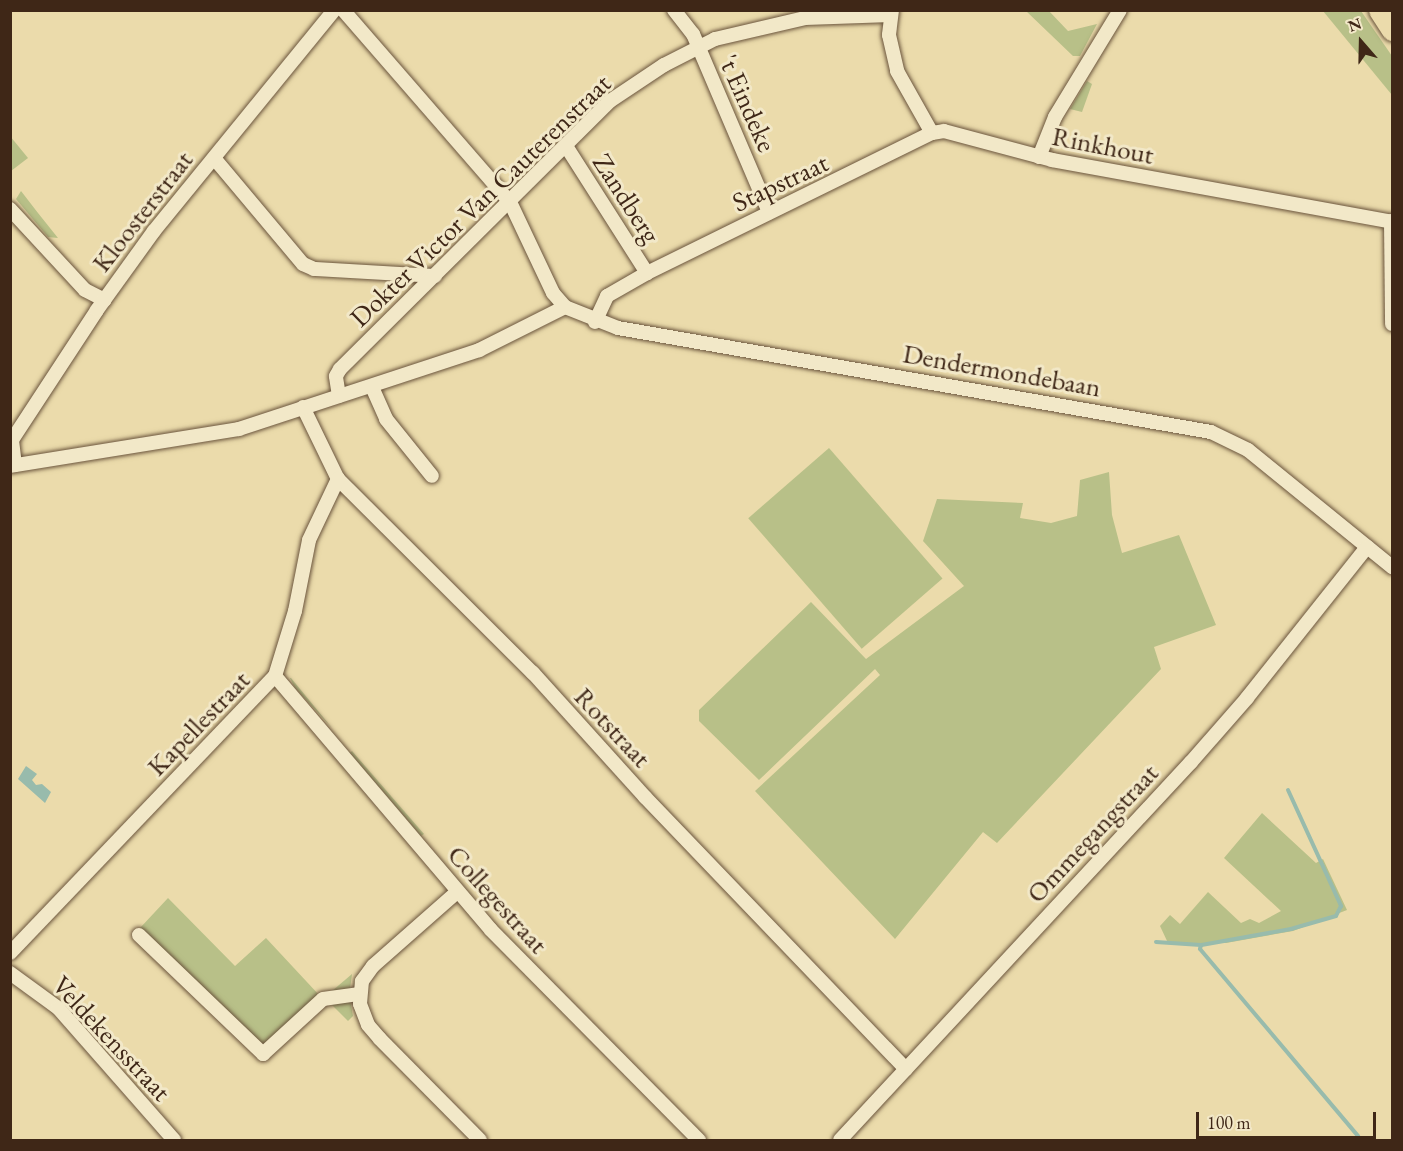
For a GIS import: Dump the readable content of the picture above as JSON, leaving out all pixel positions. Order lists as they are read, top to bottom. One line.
{"streets":{"street":["'t Eindeke","Rinkhout","Stapstraat","Zandberg","Dokter Victor Van Cauterenstraat","Kloosterstraat","Dendermondebaan","Kapellestraat","Rotstraat","Ommegangstraat","Collegestraat","Veldekensstraat"]},"crossings":[["'t Eindeke","Stapstraat"],["'t Eindeke","Dokter Victor Van Cauterenstraat"],["Rinkhout","Stapstraat"],["Stapstraat","Zandberg"],["Zandberg","Dokter Victor Van Cauterenstraat"],["Zandberg","Dendermondebaan"],["Dokter Victor Van Cauterenstraat","Kloosterstraat"],["Dendermondebaan","Ommegangstraat"],["Kapellestraat","Rotstraat"],["Kapellestraat","Collegestraat"],["Rotstraat","Ommegangstraat"]],"scale_bar":"100 m","north":"top"}
